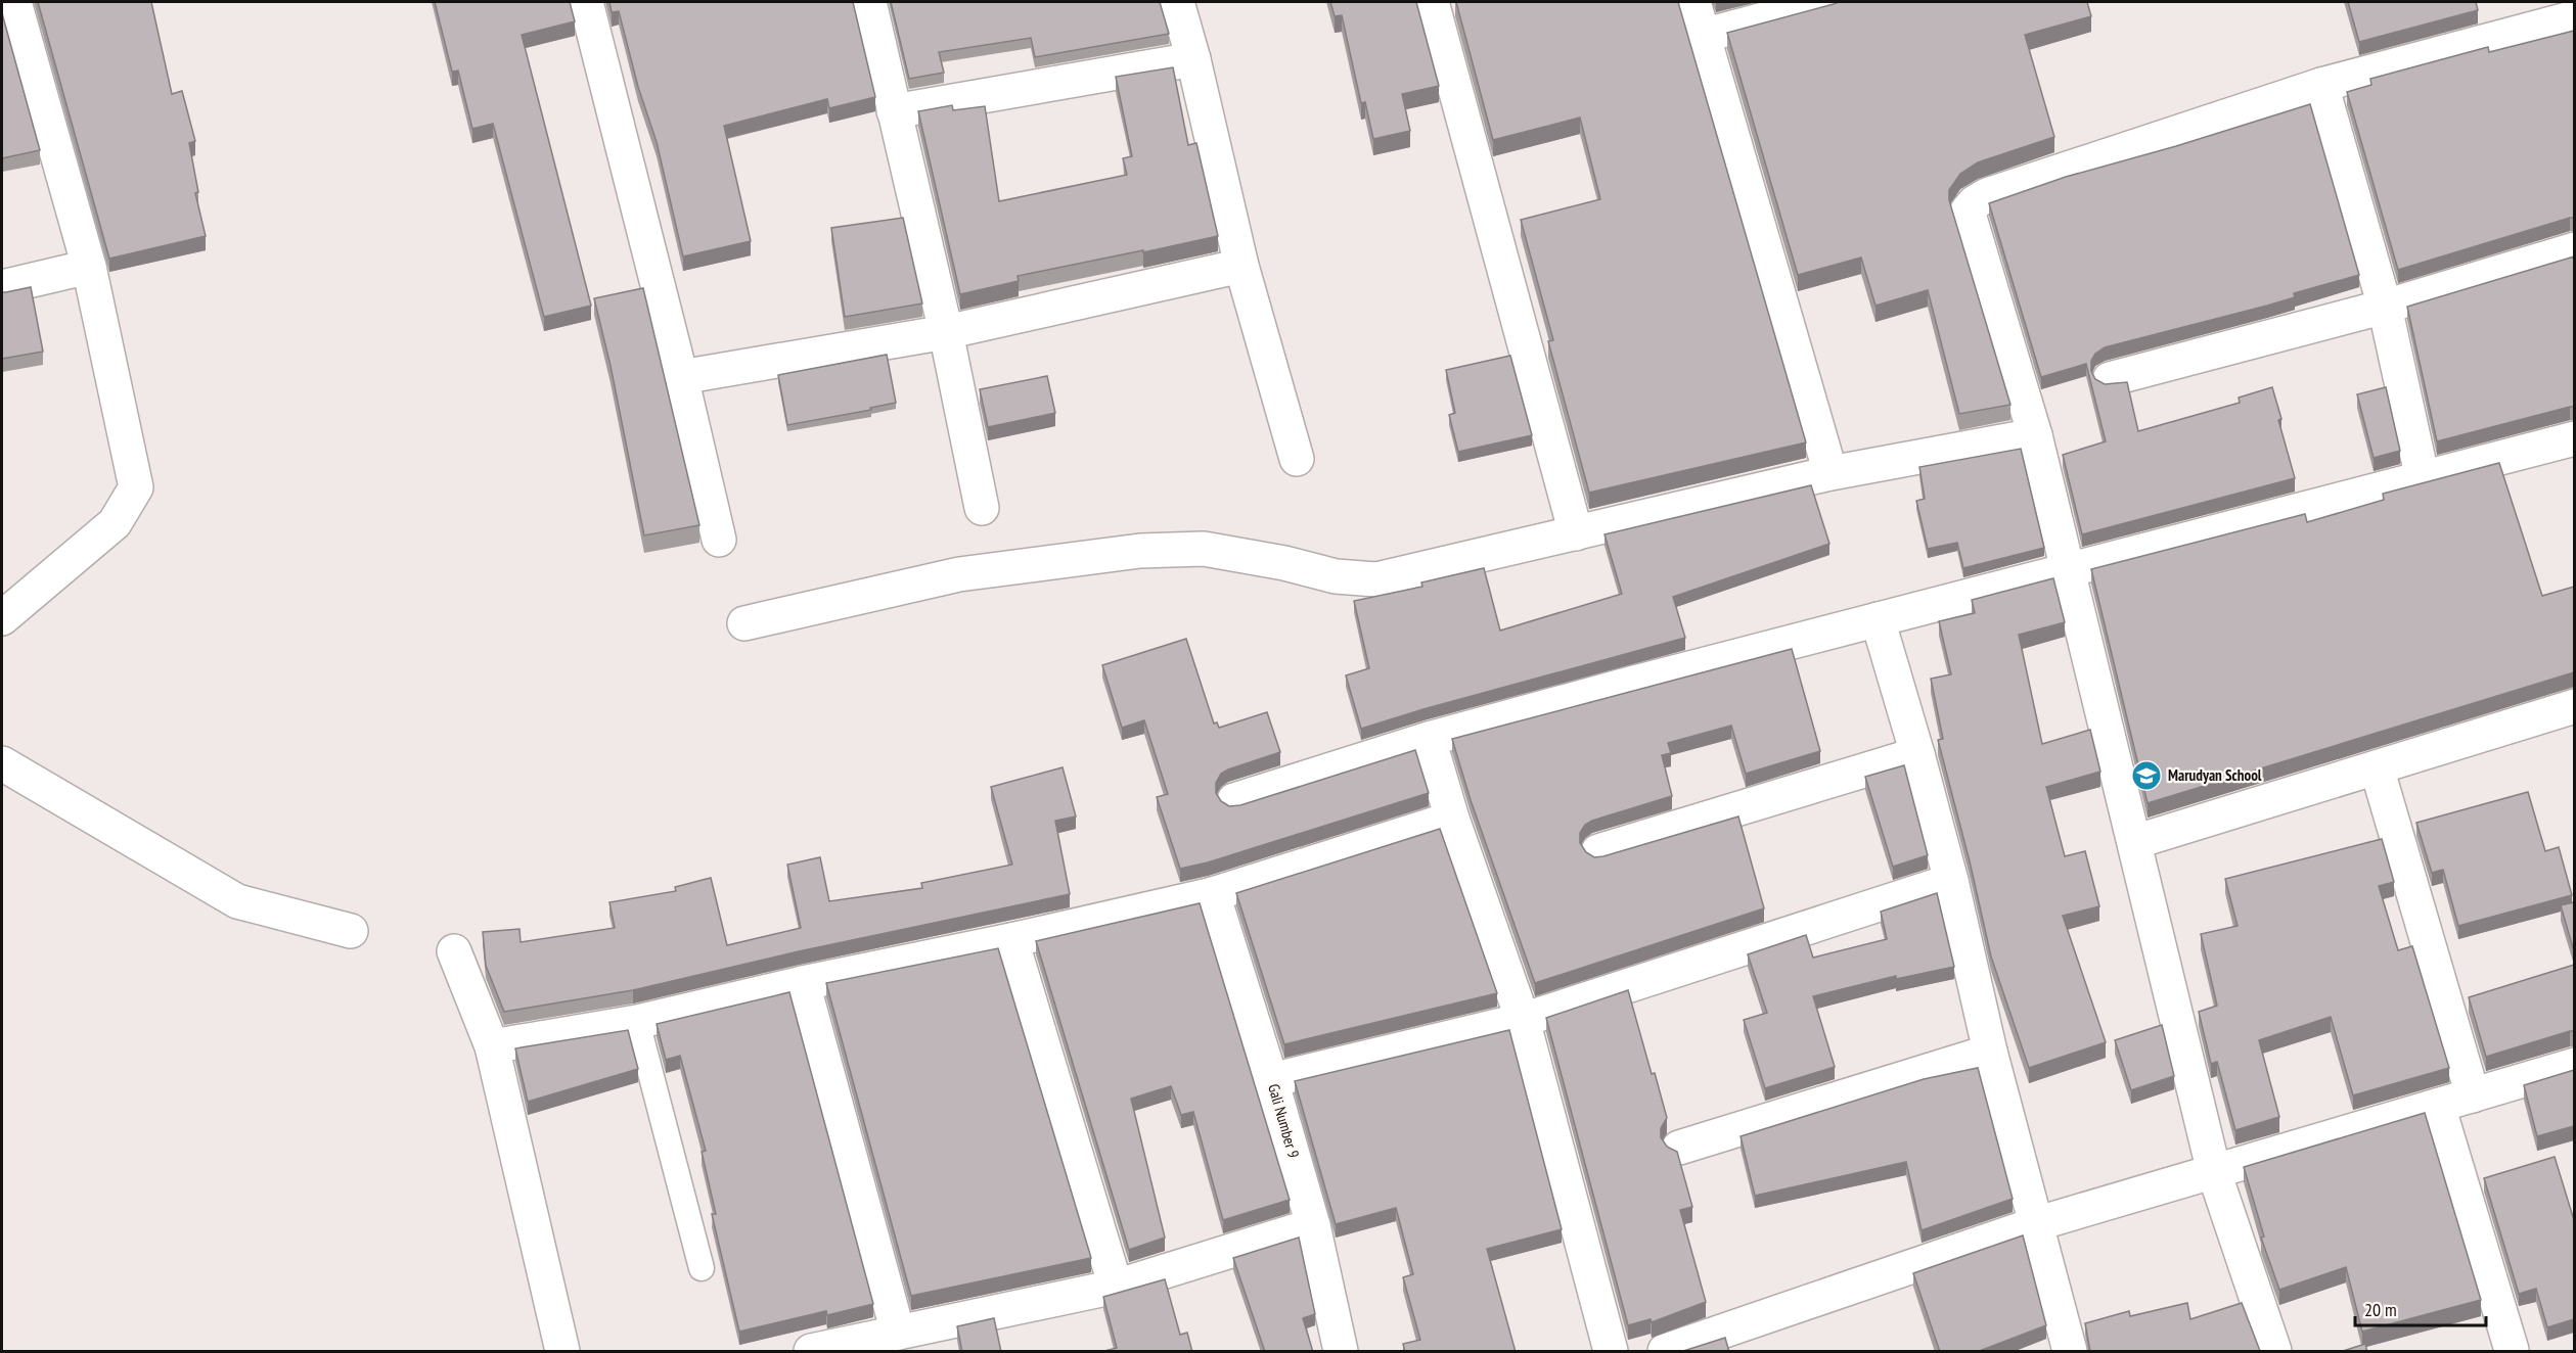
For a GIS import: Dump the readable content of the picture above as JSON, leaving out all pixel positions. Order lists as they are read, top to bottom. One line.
{"streets":{"street":["Gali Number 9"]},"places":{"school or university":["Marudyan School"]},"scale_bar":"20 m"}
